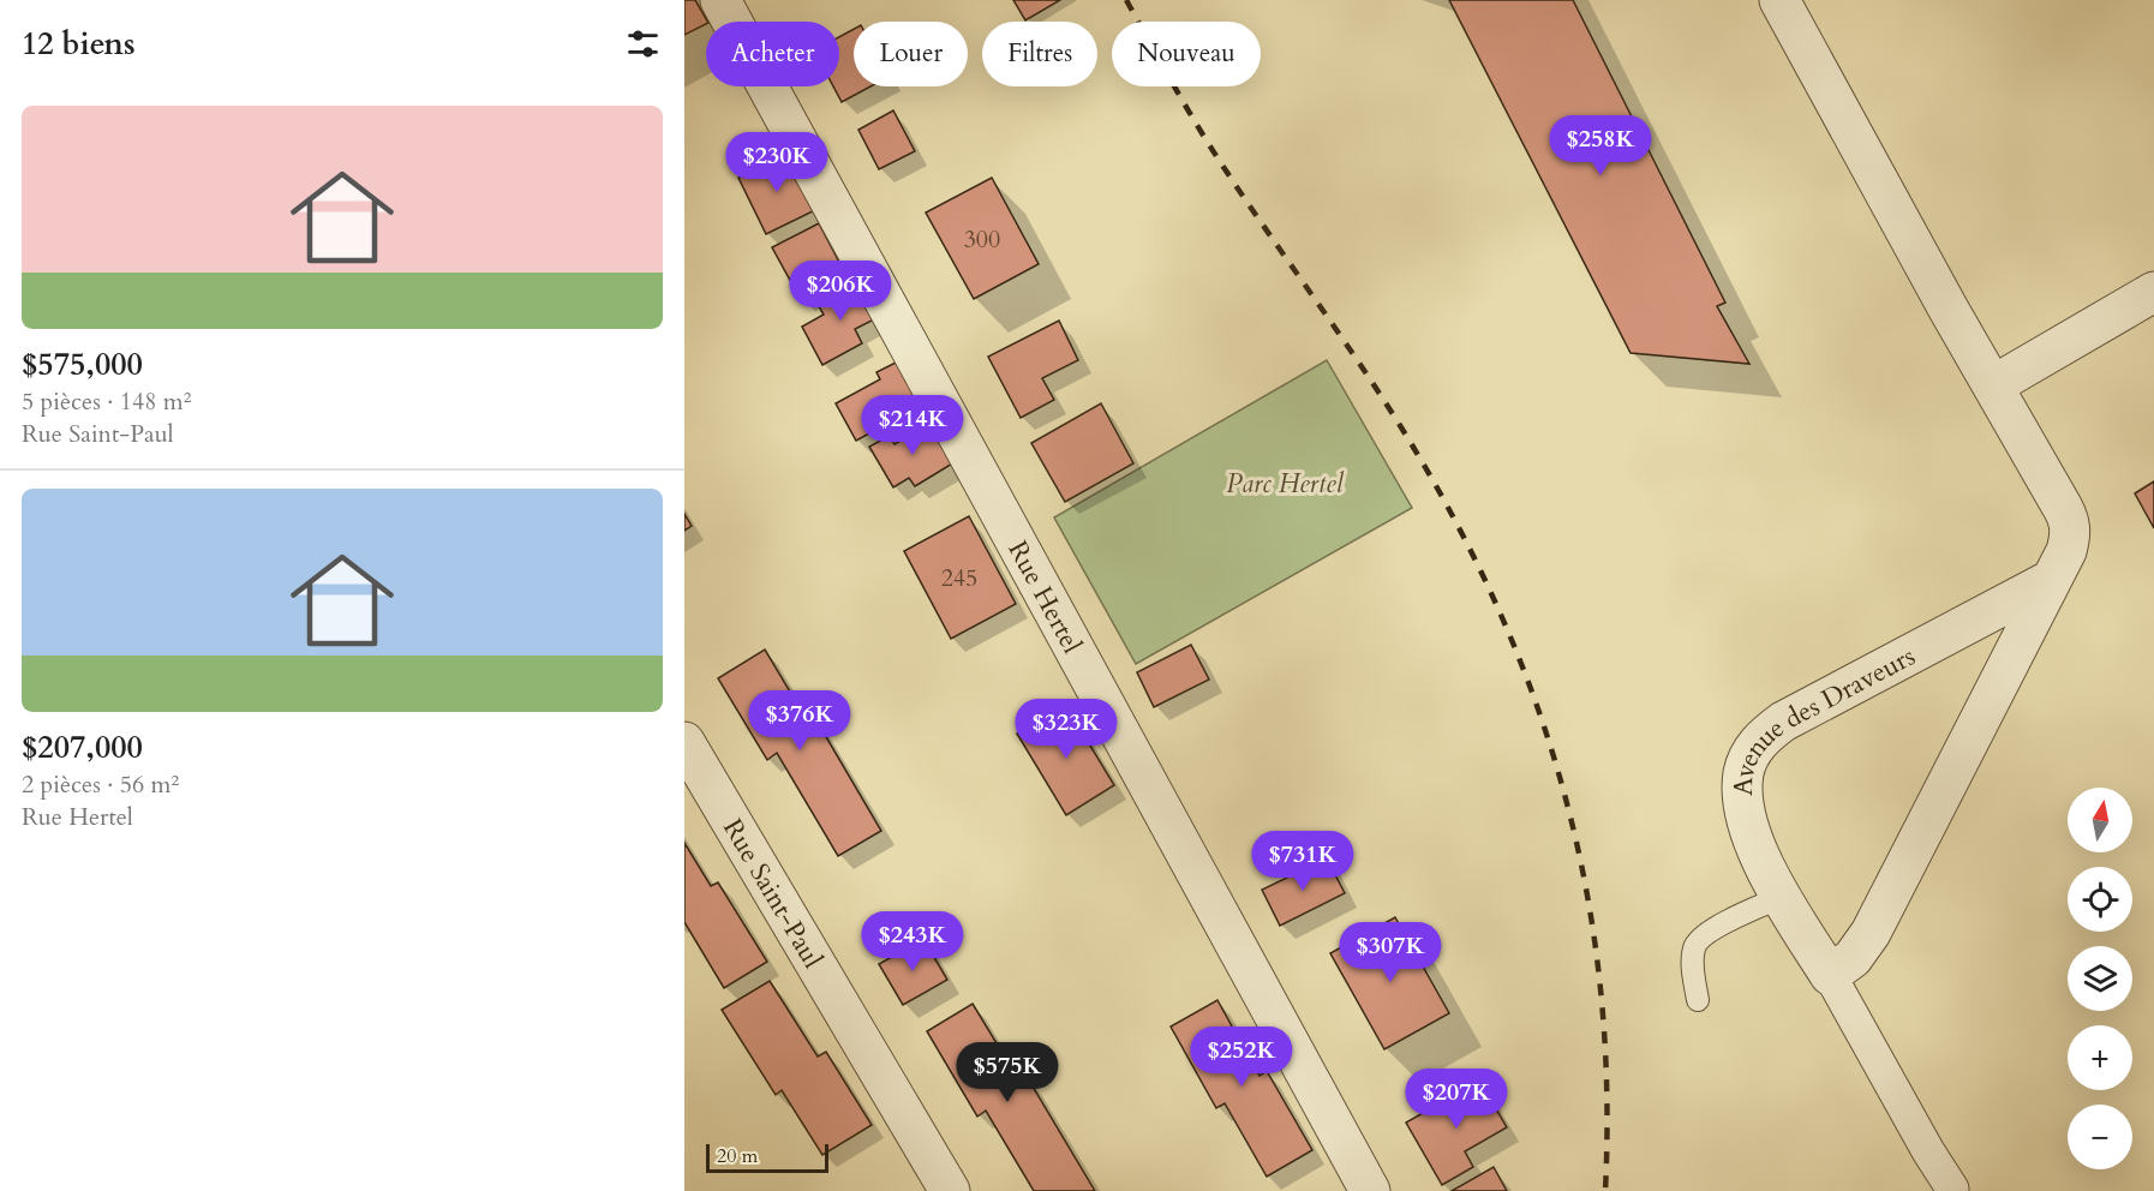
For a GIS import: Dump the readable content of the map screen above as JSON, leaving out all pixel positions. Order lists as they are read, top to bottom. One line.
{"streets":{"street":["Rue Hertel","Avenue des Draveurs","Rue Saint-Paul"]},"parks":["Parc Hertel"],"house_numbers":["300","245"],"scale_bar":"20 m","north":"top","page":{"heading":"12 biens","chip":["Acheter","Louer","Filtres","Nouveau"],"list":[{"name":"$575,000","note":"5 pièces · 148 m² · Rue Saint-Paul"},{"name":"$207,000","note":"2 pièces · 56 m² · Rue Hertel"}],"price":["$258K","$230K","$206K","$214K","$376K","$323K","$731K","$243K","$307K","$252K","$575K","$207K"],"map_buttons":["+","−"],"scale":"20 m"}}
